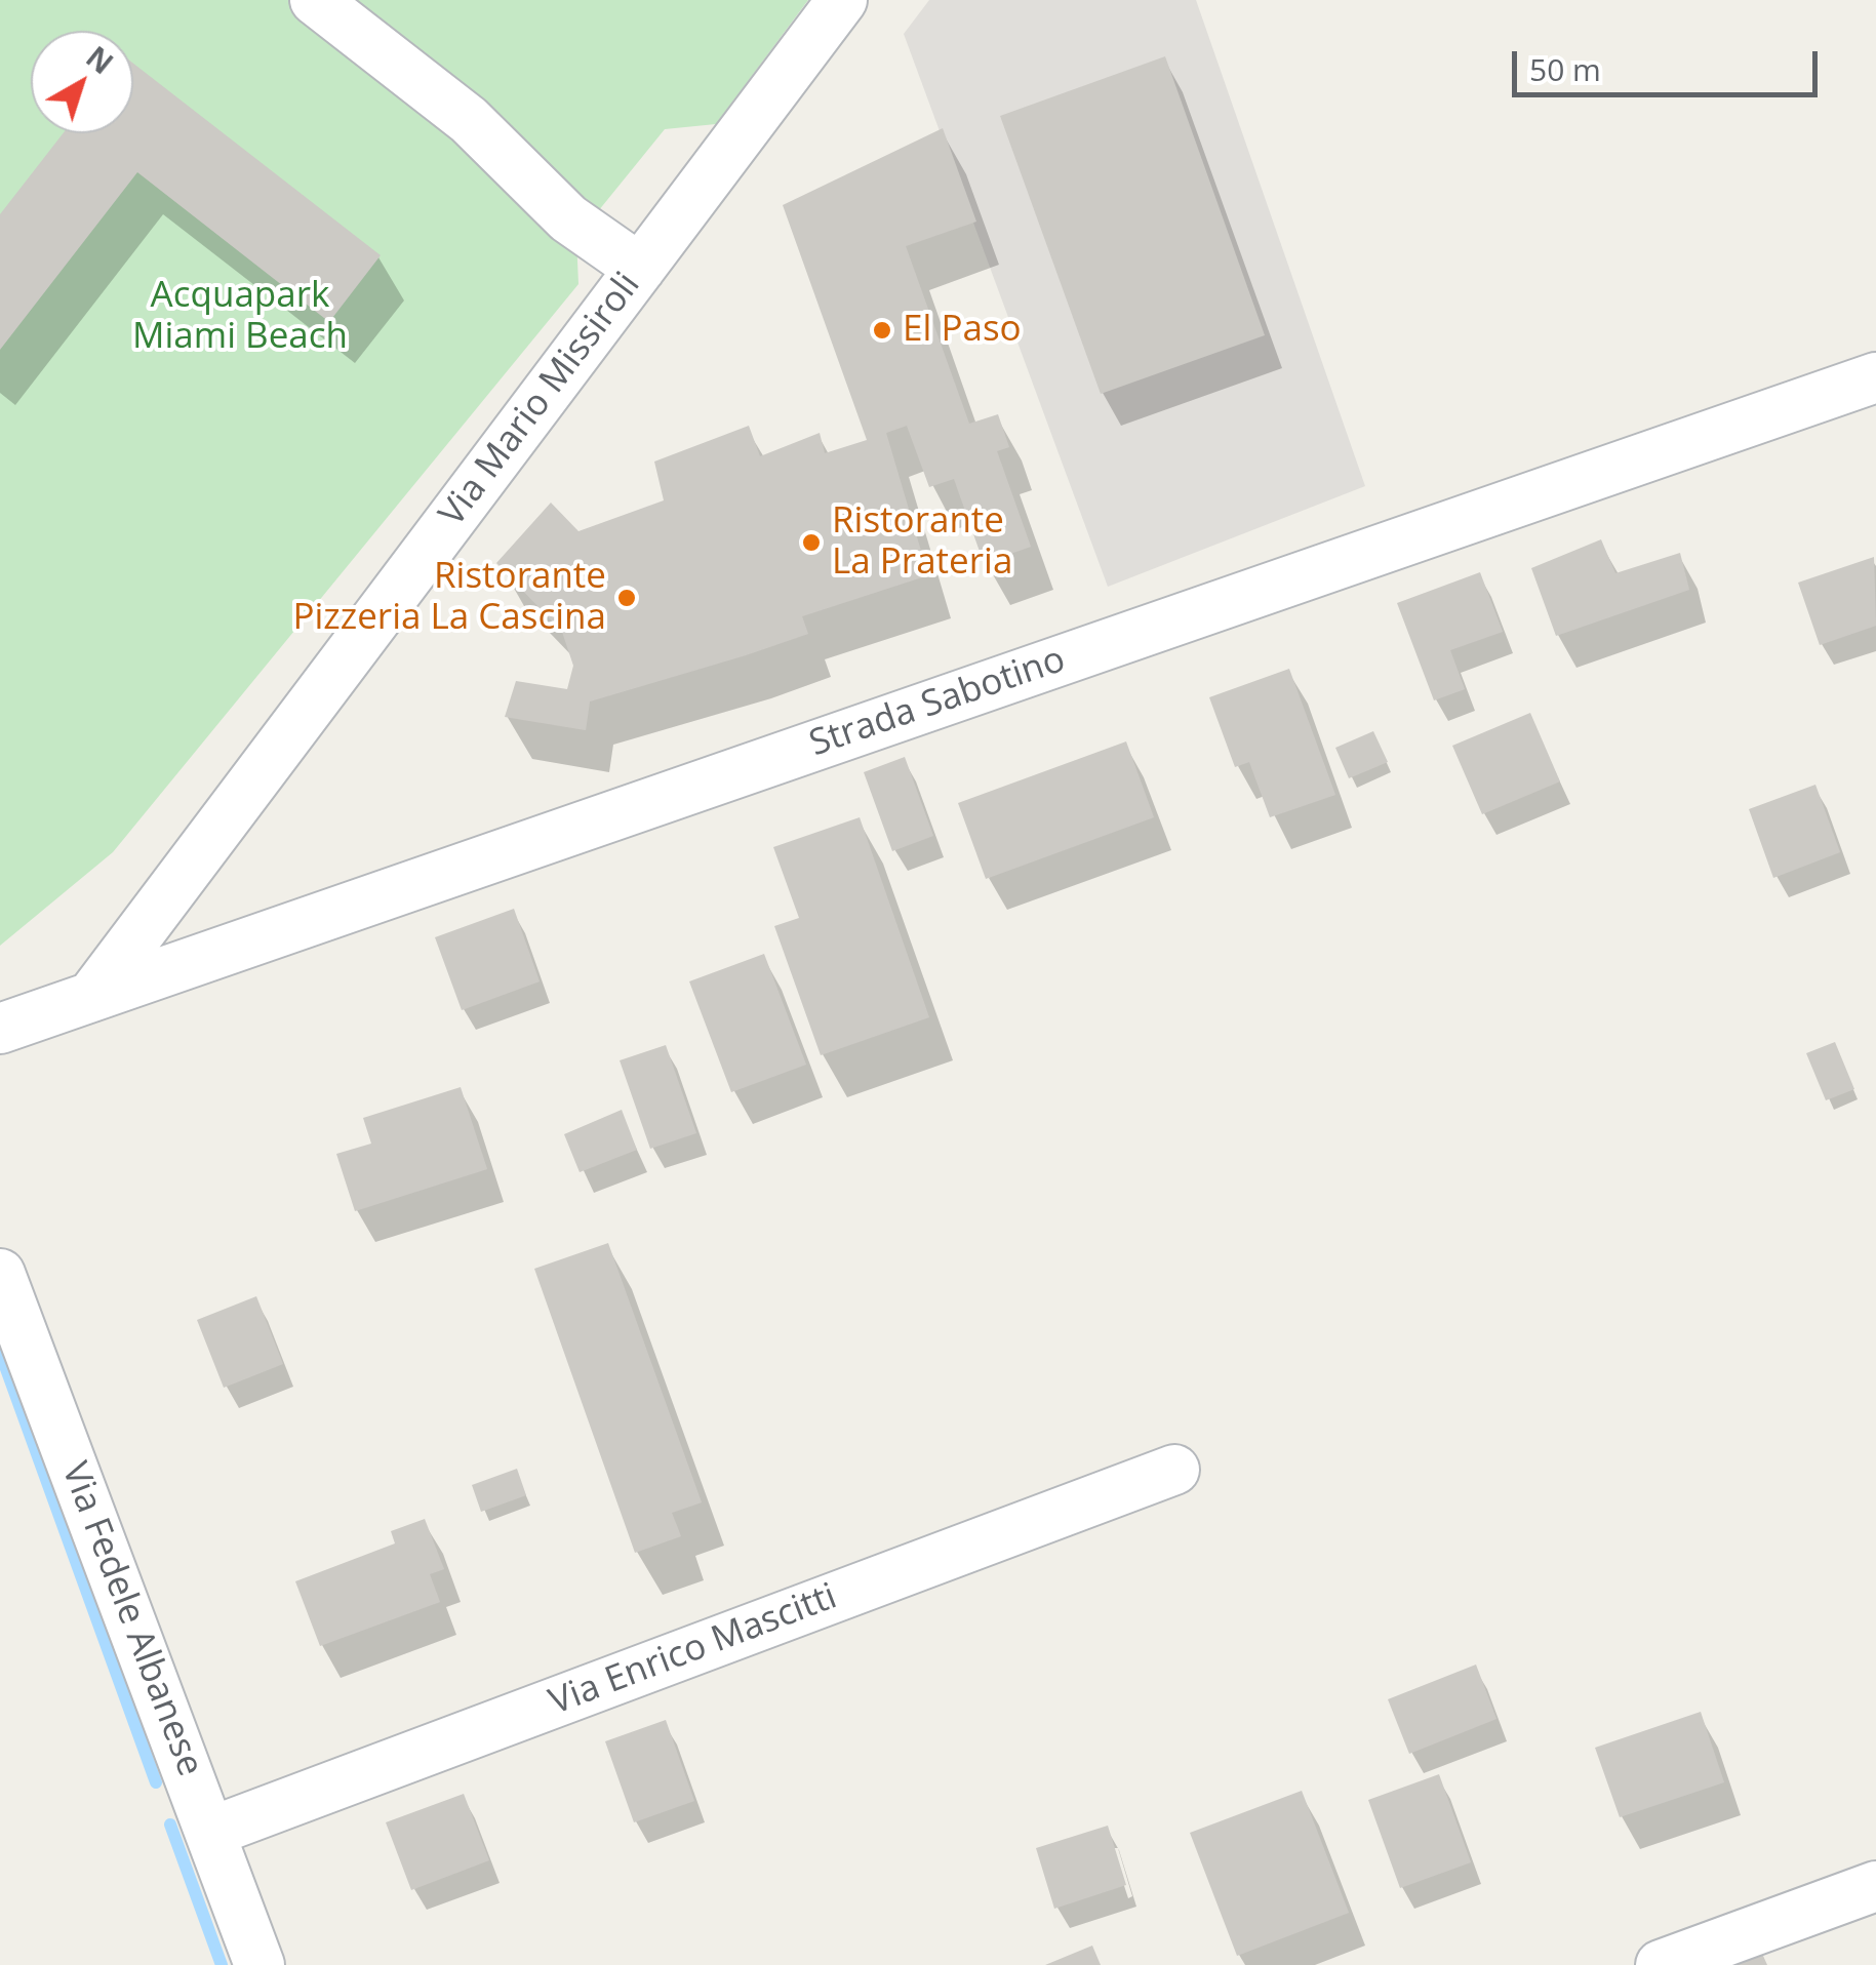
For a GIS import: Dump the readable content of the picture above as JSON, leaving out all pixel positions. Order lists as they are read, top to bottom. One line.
{"streets":{"street":["Via Mario Missiroli","Strada Sabotino","Via Fedele Albanese","Via Enrico Mascitti"]},"crossings":[["Via Mario Missiroli","Strada Sabotino"],["Via Fedele Albanese","Via Enrico Mascitti"]],"parks":["Acquapark Miami Beach"],"places":["El Paso","Ristorante La Prateria","Ristorante Pizzeria La Cascina"],"scale_bar":"50 m","north":"top right"}
